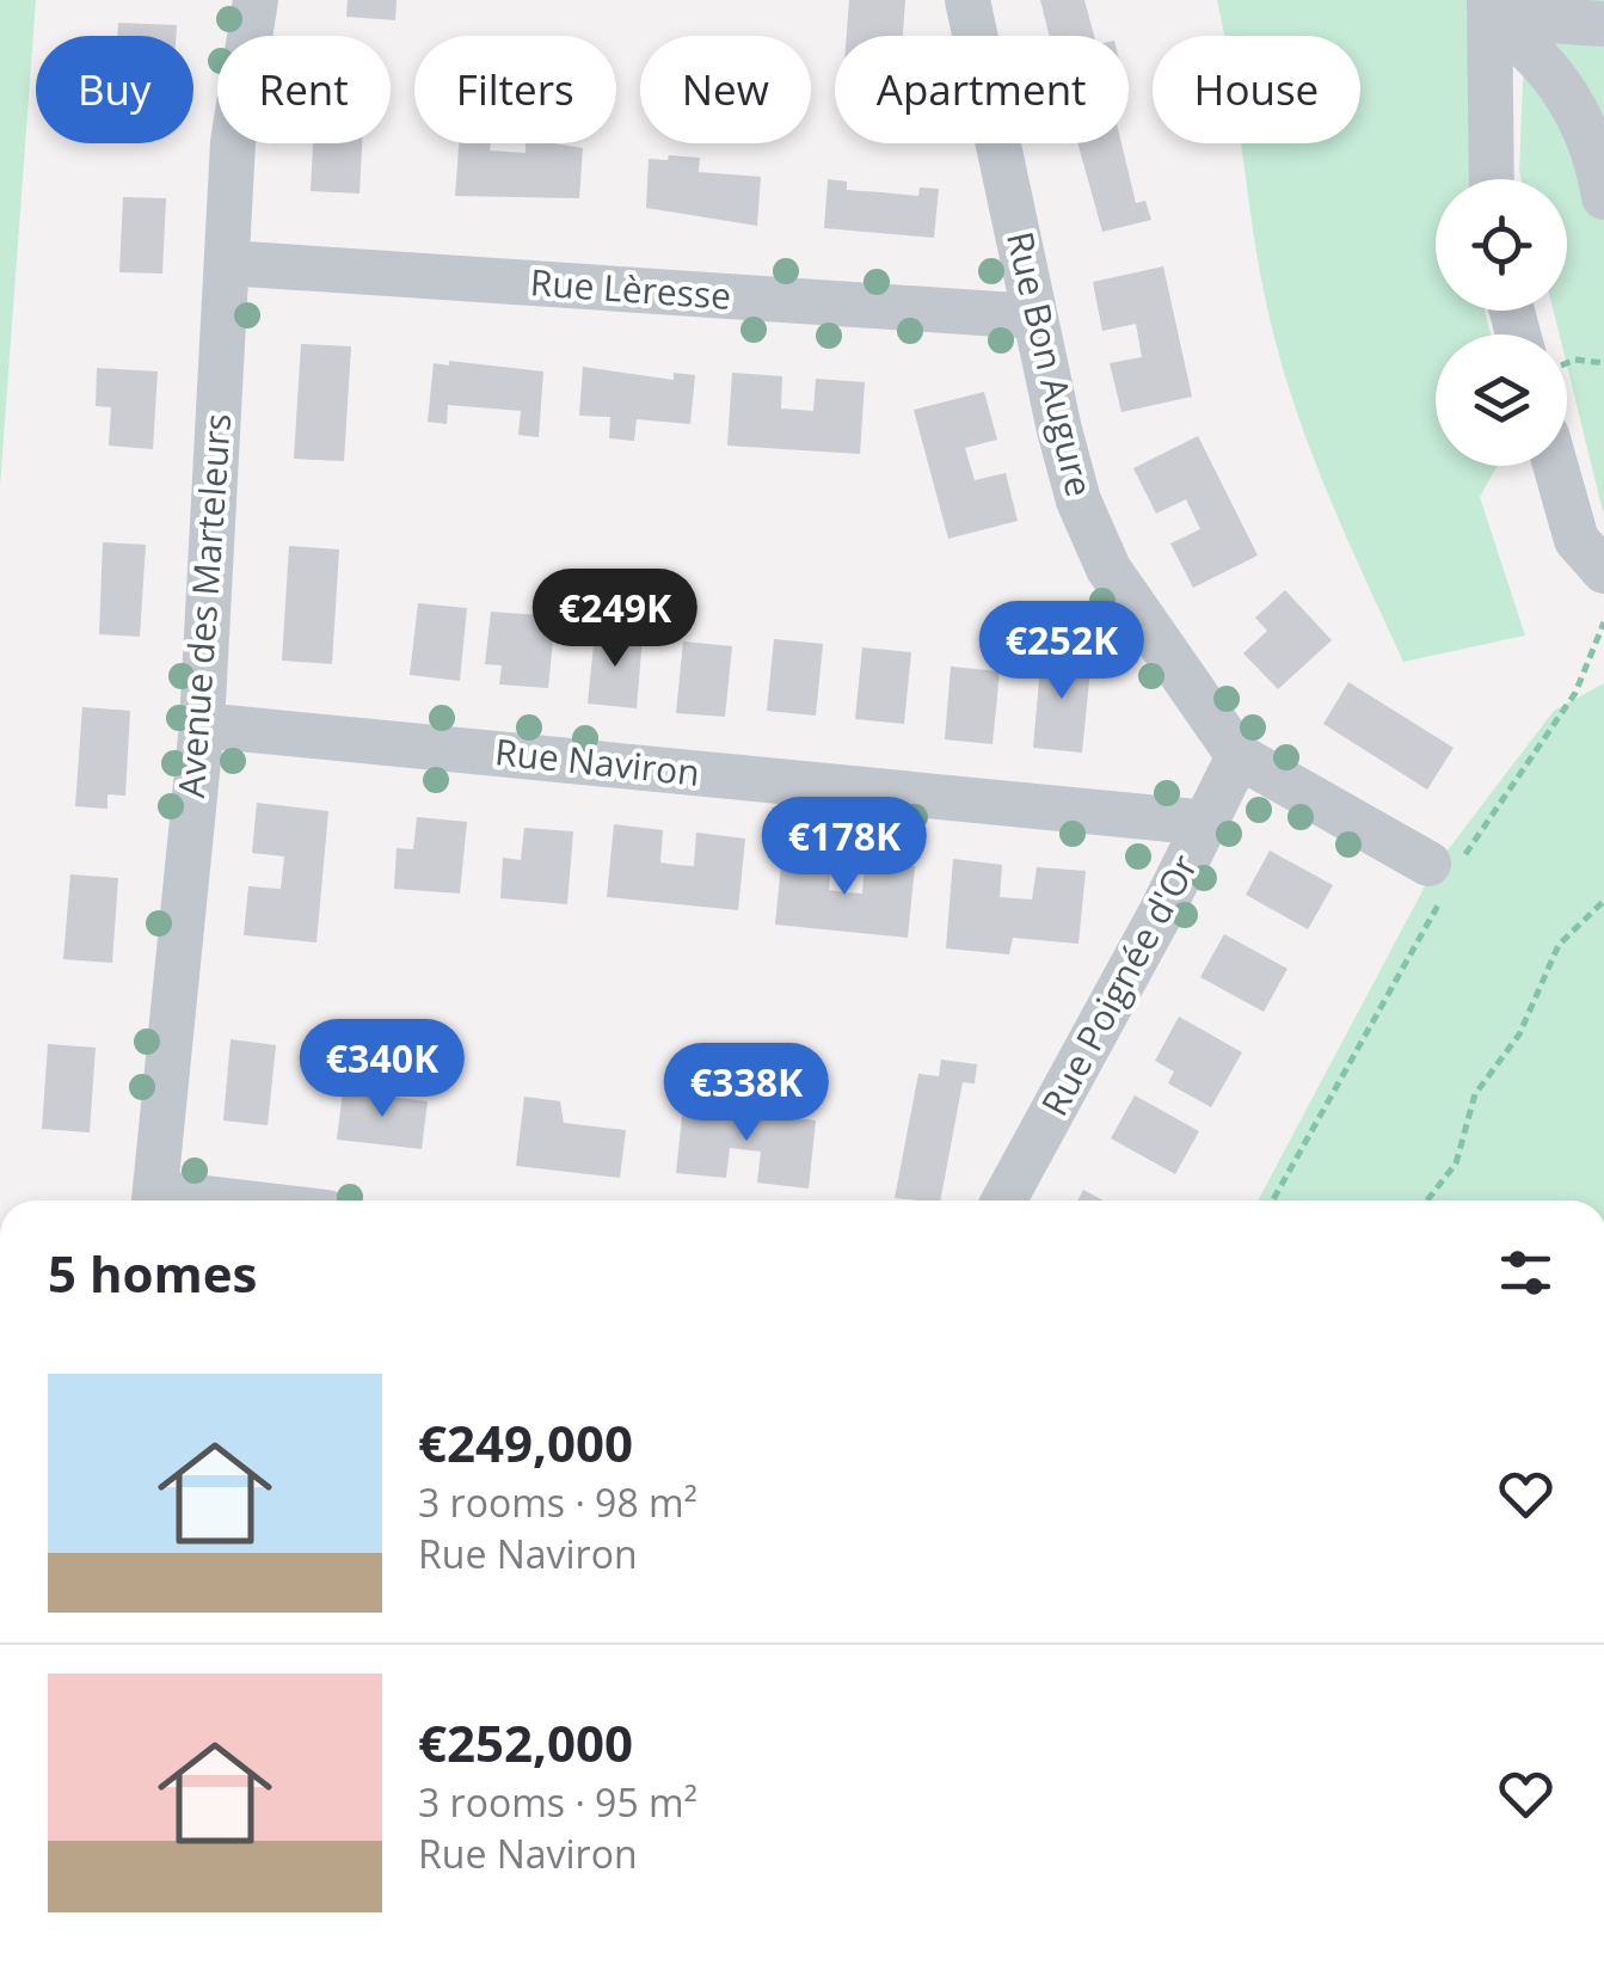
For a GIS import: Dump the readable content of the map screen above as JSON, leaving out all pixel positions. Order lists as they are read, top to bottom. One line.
{"streets":{"street":["Rue Lèresse","Rue Bon Augure","Avenue des Marteleurs","Rue Naviron","Rue Poignée d'Or"]},"crossings":[["Rue Lèresse","Rue Bon Augure"],["Rue Lèresse","Avenue des Marteleurs"],["Rue Bon Augure","Rue Poignée d'Or"],["Avenue des Marteleurs","Rue Naviron"],["Rue Naviron","Rue Poignée d'Or"]],"page":{"chip":["Buy","Rent","Filters","New","Apartment","House"],"price":["€249K","€252K","€178K","€340K","€338K"],"heading":"5 homes","list":[{"name":"€249,000","note":"3 rooms · 98 m² · Rue Naviron"},{"name":"€252,000","note":"3 rooms · 95 m² · Rue Naviron"}]}}
